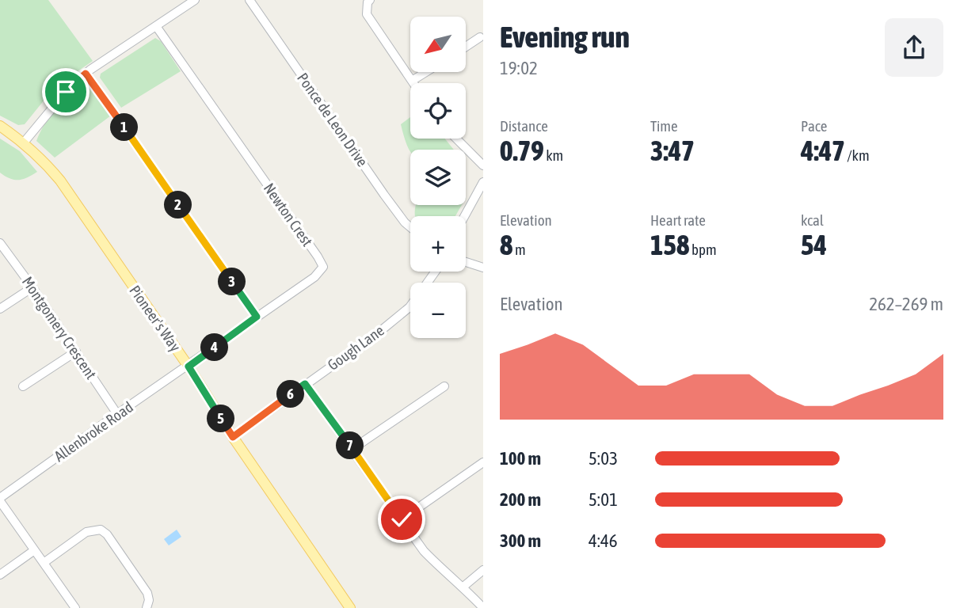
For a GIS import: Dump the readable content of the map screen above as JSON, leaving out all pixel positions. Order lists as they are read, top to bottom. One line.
{"streets":{"main road":["Pioneer's Way"],"street":["Ponce de Leon Drive","Newton Crest","Montgomery Crescent","Gough Lane","Allenbroke Road"]},"crossings":[["Newton Crest","Pioneer's Way"],["Newton Crest","Allenbroke Road"],["Pioneer's Way","Gough Lane"],["Pioneer's Way","Allenbroke Road"],["Montgomery Crescent","Allenbroke Road"]],"north":"bottom left","page":{"heading":["Evening run","19:02"],"map_buttons":["+","−"],"stats":[["Distance","0.79 km"],["Time","3:47"],["Pace","4:47 /km"],["Elevation","8 m"],["Heart rate","158 bpm"],["kcal","54"]],"pins":["1","2","3","4","6","5","7"],"chart":["Elevation","262–269 m"],"list":[{"name":"100 m","note":"5:03"},{"name":"200 m","note":"5:01"},{"name":"300 m","note":"4:46"}]}}
